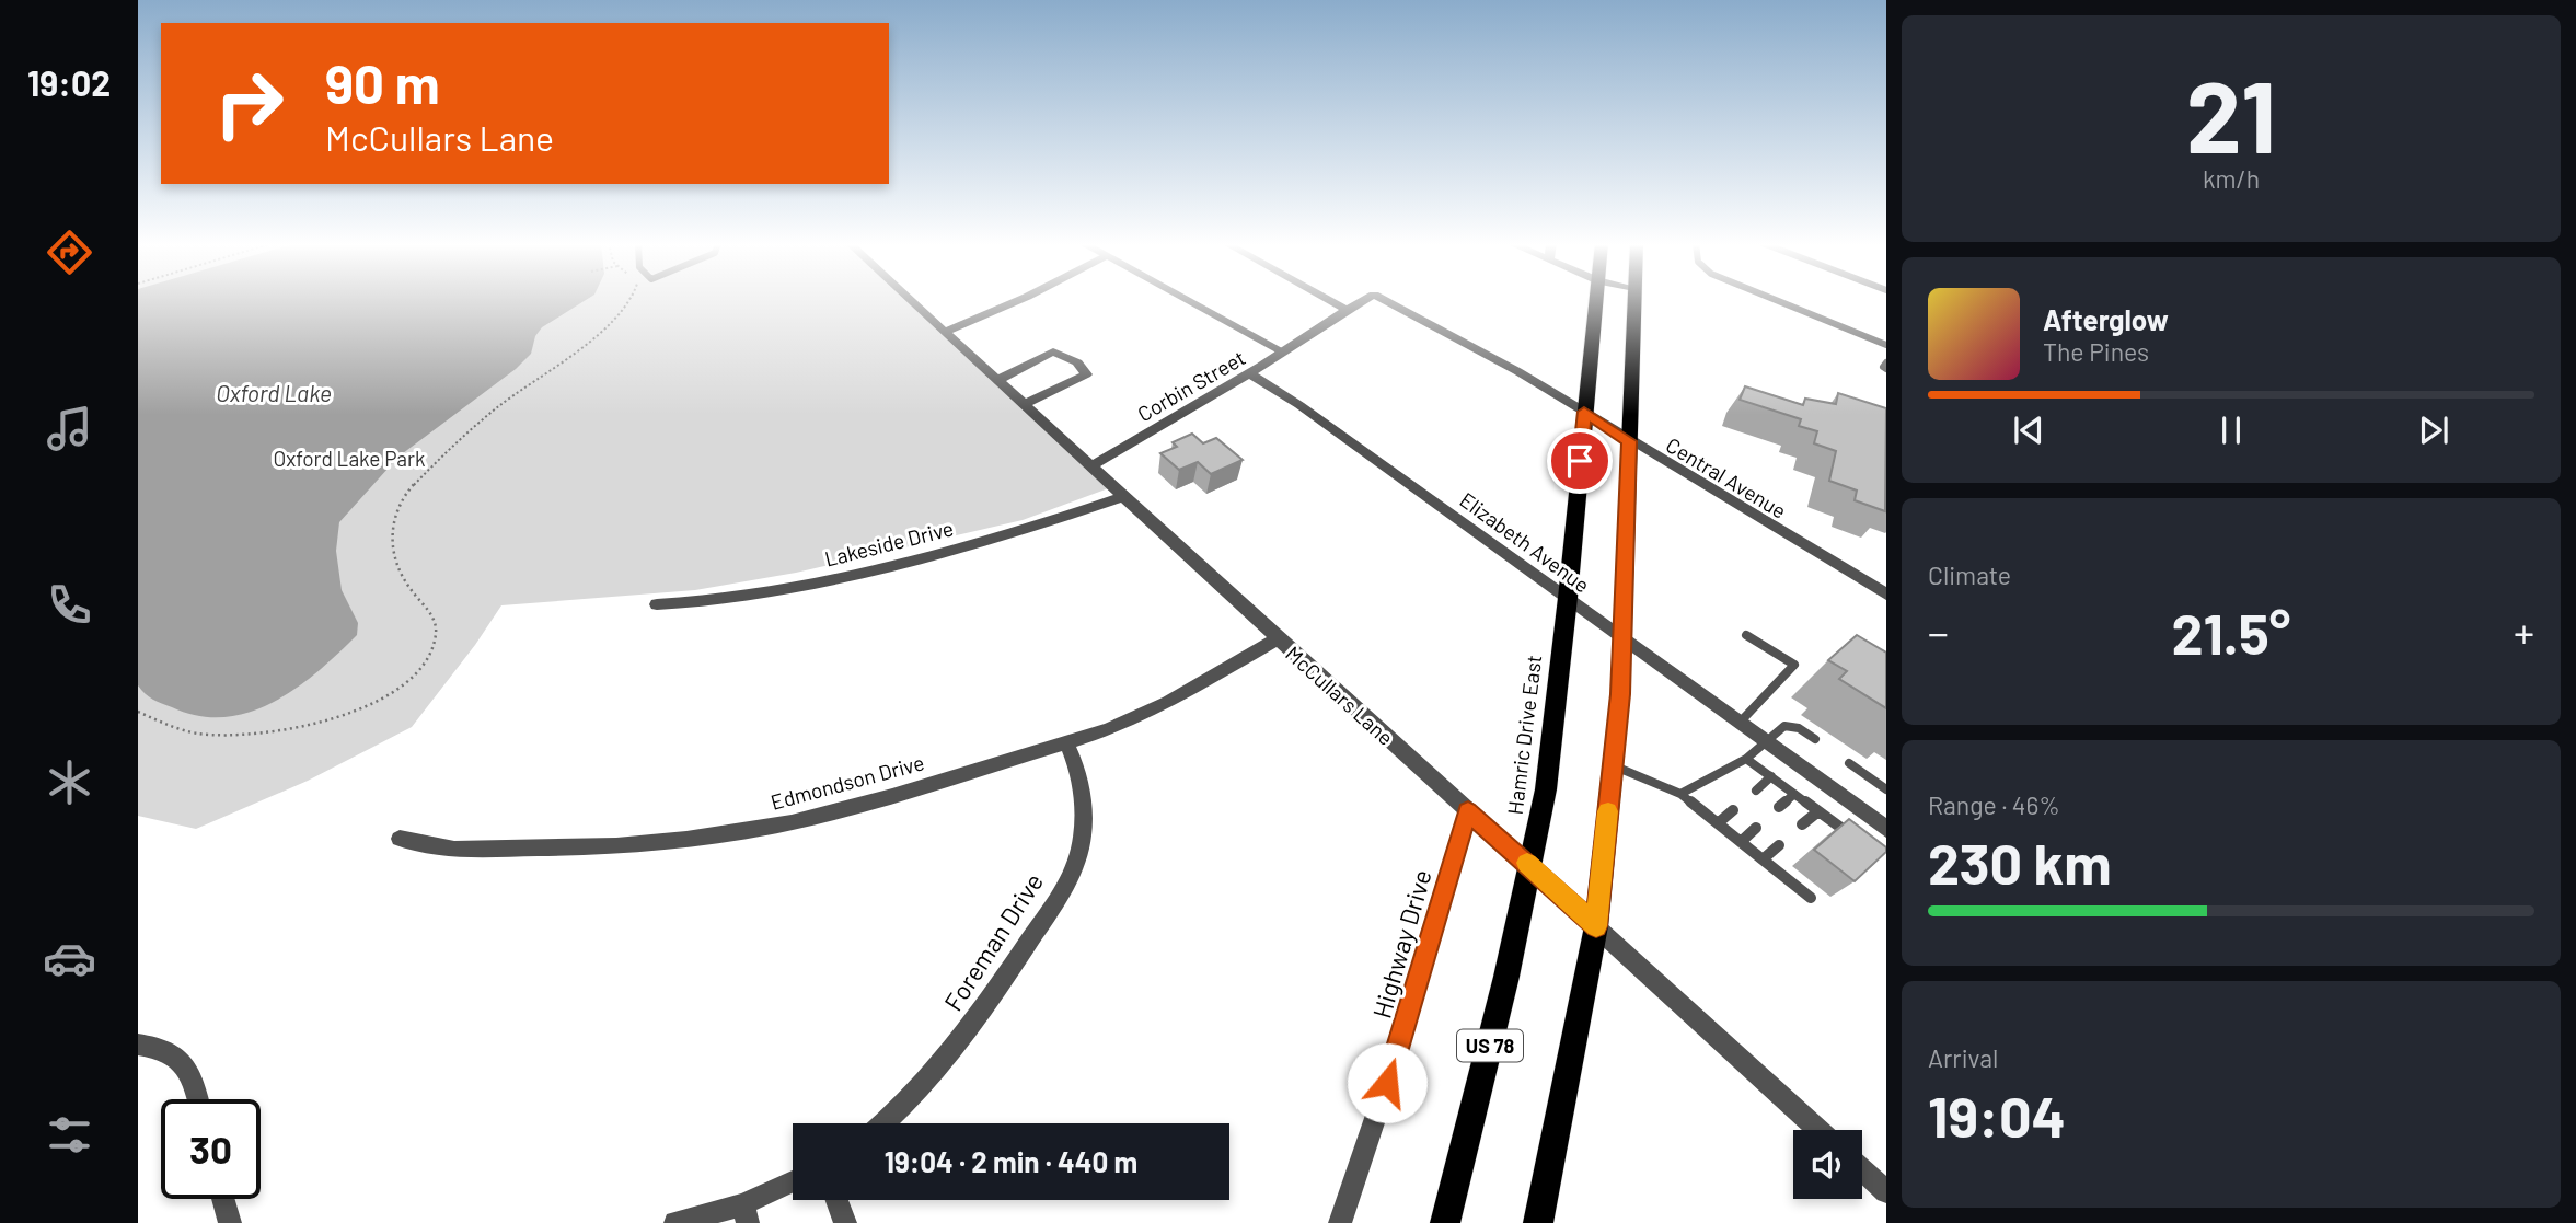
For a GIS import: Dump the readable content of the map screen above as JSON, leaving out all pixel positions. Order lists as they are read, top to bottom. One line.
{"streets":{"main road":["Hamric Drive East","US 78"],"street":["Corbin Street","Central Avenue","Elizabeth Avenue","Lakeside Drive","McCullars Lane","Edmondson Drive","Foreman Drive","Highway Drive"]},"crossings":[["Corbin Street","Central Avenue"],["Corbin Street","Elizabeth Avenue"],["Corbin Street","McCullars Lane"],["Central Avenue","Hamric Drive East"],["Elizabeth Avenue","Hamric Drive East"],["Lakeside Drive","McCullars Lane"],["McCullars Lane","Hamric Drive East"],["McCullars Lane","Edmondson Drive"],["McCullars Lane","Highway Drive"],["Edmondson Drive","Foreman Drive"]],"water":["Oxford Lake"],"parks":["Oxford Lake Park"],"page":{"tabs":"19:02","tile":[["21","km/h"],"Climate",["Range · 46%","230 km"],["Arrival","19:04"]],"turn":["90 m","McCullars Lane"],"song":["Afterglow","The Pines"],"heat":["−","21.5°","+"],"limit":"30","trip":"19:04 · 2 min · 440 m"}}
